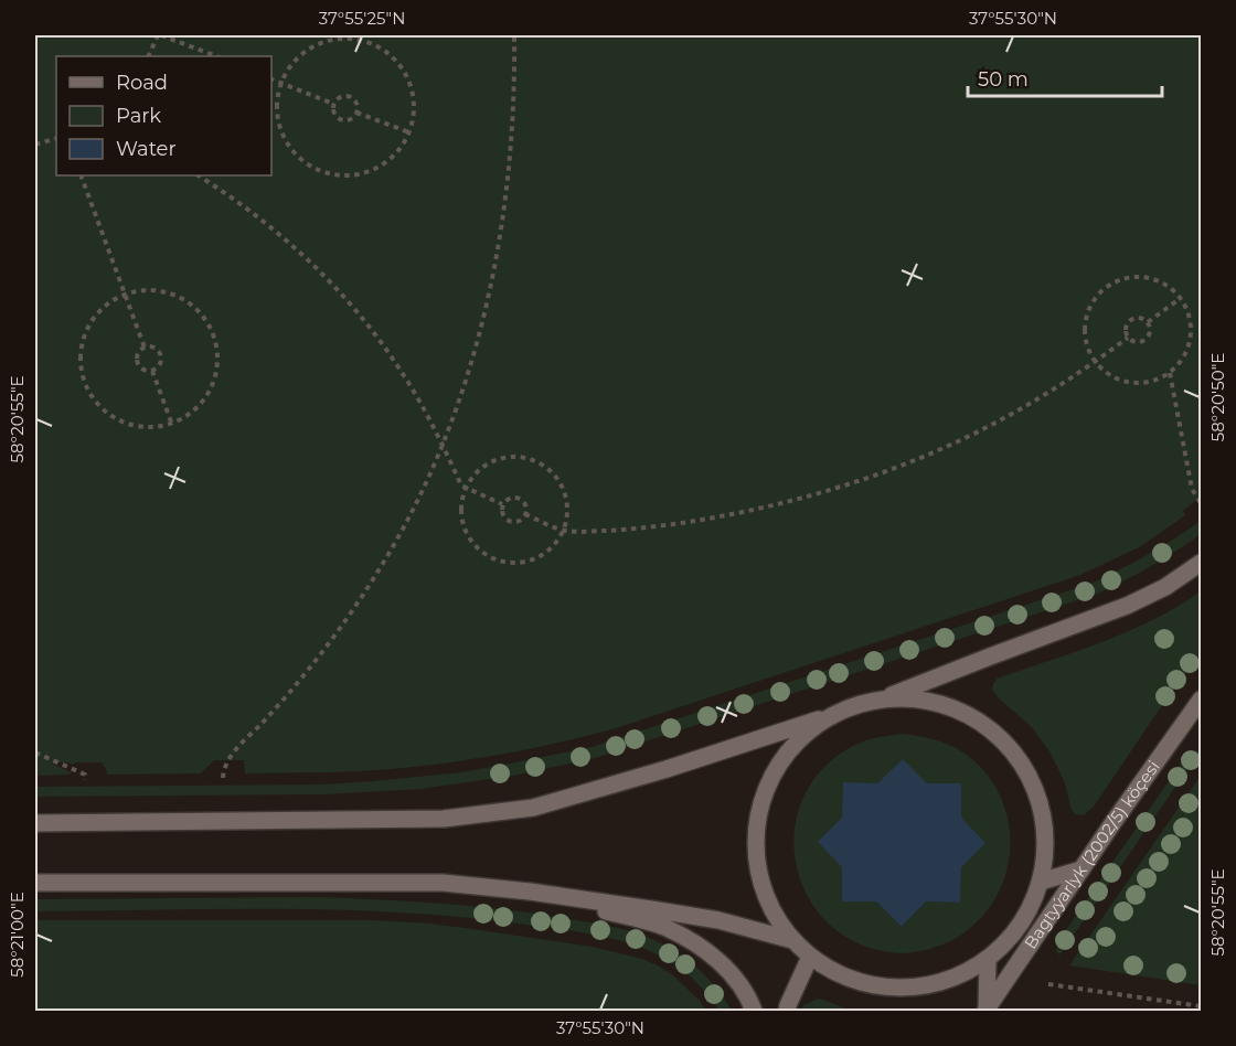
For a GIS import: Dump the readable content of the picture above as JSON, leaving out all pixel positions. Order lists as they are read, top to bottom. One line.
{"streets":{"street":["Bagtyýarlyk (2002/5) köçesi"]},"legend":["Road","Park","Water"],"scale_bar":"50 m","coordinates":["37°55'25\"N","37°55'30\"N","58°20'50\"E","58°20'55\"E","58°21'00\"E"]}
